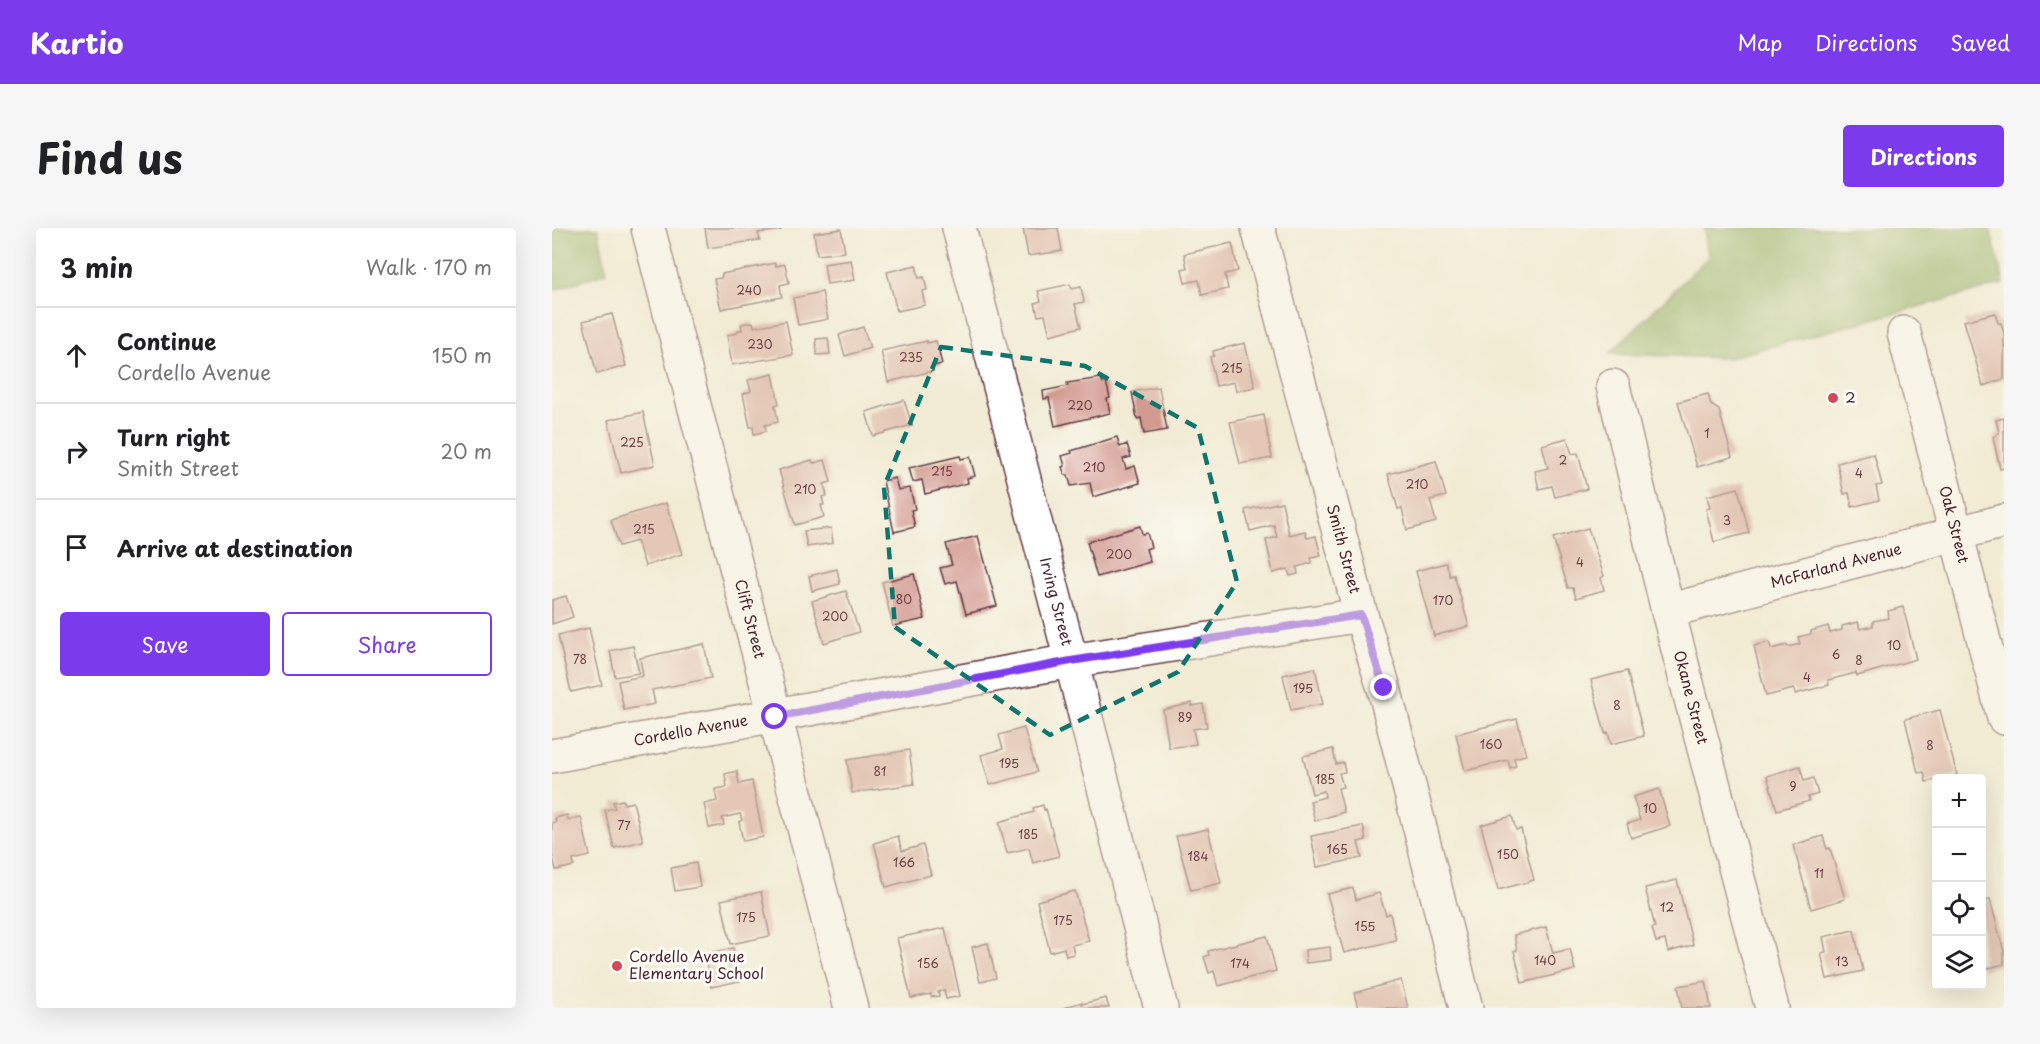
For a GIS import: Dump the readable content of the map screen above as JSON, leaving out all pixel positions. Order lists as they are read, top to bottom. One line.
{"streets":{"street":["Oak Street","Smith Street","McFarland Avenue","Irving Street","Clift Street","Okane Street","Cordello Avenue"]},"crossings":[["Oak Street","McFarland Avenue"],["Smith Street","Cordello Avenue"],["McFarland Avenue","Okane Street"],["Irving Street","Cordello Avenue"],["Clift Street","Cordello Avenue"]],"places":["2","Cordello Avenue Elementary School"],"house_numbers":["240","230","235","215","220","1","225","2","210","215","4","210","210","3","215","200","4","80","170","200","10","6","78","8","4","195","8","89","160","8","195","81","185","9","10","77","185","165","150","184","166","11","12","175","175","155","140","13","156","174"],"page":{"header":"Kartio","nav":["Map","Directions","Saved"],"title":"Find us","buttons":["Directions",["Save","Share"]],"heading":["3 min","Walk · 170 m"],"list":[["Continue","Cordello Avenue","150 m"],["Turn right","Smith Street","20 m"],"Arrive at destination"],"map_buttons":["+","−"]}}
